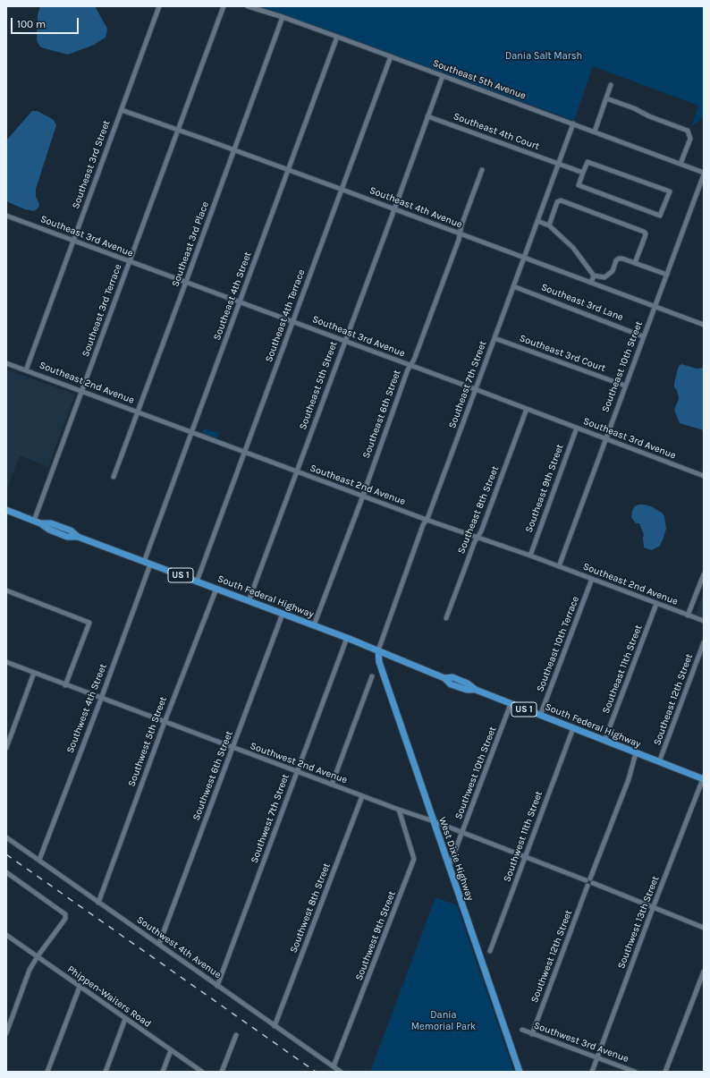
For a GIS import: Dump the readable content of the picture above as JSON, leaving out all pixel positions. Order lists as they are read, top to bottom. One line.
{"streets":{"main road":["US 1","South Federal Highway","West Dixie Highway"],"street":["Southeast 5th Avenue","Southeast 4th Court","Southeast 3rd Street","Southeast 4th Avenue","Southeast 3rd Avenue","Southeast 3rd Place","Southeast 4th Street","Southeast 3rd Lane","Southeast 3rd Terrace","Southeast 4th Terrace","Southeast 3rd Court","Southeast 10th Street","Southeast 2nd Avenue","Southeast 7th Street","Southeast 5th Street","Southeast 6th Street","Southeast 9th Street","Southeast 8th Street","Southeast 10th Terrace","Southeast 11th Street","Southeast 12th Street","Southwest 4th Street","Southwest 5th Street","Southwest 2nd Avenue","Southwest 10th Street","Southwest 6th Street","Southwest 7th Street","Southwest 11th Street","Southwest 8th Street","Southwest 13th Street","Southwest 9th Street","Southwest 4th Avenue","Southwest 12th Street","Phippen-Waiters Road","Southwest 3rd Avenue"]},"crossings":[["Southeast 5th Avenue","Southeast 3rd Place"],["Southeast 5th Avenue","Southeast 4th Street"],["Southeast 5th Avenue","Southeast 4th Terrace"],["Southeast 5th Avenue","Southeast 10th Street"],["Southeast 5th Avenue","Southeast 7th Street"],["Southeast 5th Avenue","Southeast 5th Street"],["Southeast 4th Court","Southeast 7th Street"],["Southeast 4th Court","Southeast 5th Street"],["Southeast 3rd Street","Southeast 4th Avenue"],["Southeast 3rd Street","Southeast 3rd Avenue"],["Southeast 3rd Street","Southeast 2nd Avenue"],["Southeast 4th Avenue","Southeast 3rd Place"],["Southeast 4th Avenue","Southeast 4th Street"],["Southeast 4th Avenue","Southeast 3rd Terrace"],["Southeast 4th Avenue","Southeast 4th Terrace"],["Southeast 4th Avenue","Southeast 10th Street"],["Southeast 4th Avenue","Southeast 7th Street"],["Southeast 4th Avenue","Southeast 5th Street"],["Southeast 4th Avenue","Southeast 6th Street"],["Southeast 3rd Avenue","Southeast 3rd Place"],["Southeast 3rd Avenue","Southeast 4th Street"],["Southeast 3rd Avenue","Southeast 3rd Terrace"],["Southeast 3rd Avenue","Southeast 4th Terrace"],["Southeast 3rd Avenue","Southeast 10th Street"],["Southeast 3rd Avenue","Southeast 7th Street"],["Southeast 3rd Avenue","Southeast 5th Street"],["Southeast 3rd Avenue","Southeast 6th Street"],["Southeast 3rd Avenue","Southeast 9th Street"],["Southeast 3rd Avenue","Southeast 8th Street"],["Southeast 3rd Place","Southeast 2nd Avenue"],["Southeast 4th Street","Southeast 2nd Avenue"],["Southeast 4th Street","South Federal Highway"],["Southeast 4th Street","Southwest 4th Street"],["Southeast 3rd Lane","Southeast 10th Street"],["Southeast 3rd Lane","Southeast 7th Street"],["Southeast 3rd Terrace","Southeast 2nd Avenue"],["Southeast 3rd Terrace","South Federal Highway"],["Southeast 4th Terrace","Southeast 2nd Avenue"],["Southeast 4th Terrace","South Federal Highway"],["Southeast 3rd Court","Southeast 10th Street"],["Southeast 3rd Court","Southeast 7th Street"],["Southeast 10th Street","Southeast 2nd Avenue"],["Southeast 2nd Avenue","Southeast 7th Street"],["Southeast 2nd Avenue","Southeast 5th Street"],["Southeast 2nd Avenue","Southeast 6th Street"],["Southeast 2nd Avenue","Southeast 9th Street"],["Southeast 2nd Avenue","Southeast 8th Street"],["Southeast 2nd Avenue","Southeast 10th Terrace"],["Southeast 2nd Avenue","Southeast 11th Street"],["Southeast 7th Street","South Federal Highway"],["Southeast 7th Street","West Dixie Highway"],["Southeast 5th Street","South Federal Highway"],["Southeast 6th Street","South Federal Highway"],["South Federal Highway","Southeast 10th Terrace"],["South Federal Highway","Southeast 11th Street"],["South Federal Highway","Southeast 12th Street"],["South Federal Highway","Southwest 4th Street"],["South Federal Highway","Southwest 5th Street"],["South Federal Highway","Southwest 10th Street"],["South Federal Highway","Southwest 6th Street"],["South Federal Highway","Southwest 7th Street"],["South Federal Highway","Southwest 11th Street"],["South Federal Highway","West Dixie Highway"],["South Federal Highway","Southwest 13th Street"],["Southwest 4th Street","Southwest 2nd Avenue"],["Southwest 4th Street","Southwest 4th Avenue"],["Southwest 5th Street","Southwest 2nd Avenue"],["Southwest 5th Street","Southwest 4th Avenue"],["Southwest 2nd Avenue","Southwest 10th Street"],["Southwest 2nd Avenue","Southwest 6th Street"],["Southwest 2nd Avenue","Southwest 7th Street"],["Southwest 2nd Avenue","Southwest 11th Street"],["Southwest 2nd Avenue","West Dixie Highway"],["Southwest 2nd Avenue","Southwest 8th Street"],["Southwest 2nd Avenue","Southwest 9th Street"],["Southwest 2nd Avenue","Southwest 12th Street"],["Southwest 10th Street","West Dixie Highway"],["Southwest 6th Street","Southwest 4th Avenue"],["Southwest 7th Street","Southwest 4th Avenue"],["Southwest 8th Street","Southwest 4th Avenue"],["Southwest 13th Street","Southwest 3rd Avenue"],["Southwest 9th Street","Southwest 4th Avenue"],["Southwest 12th Street","Southwest 3rd Avenue"]],"parks":["Dania Salt Marsh","Dania Memorial Park"],"scale_bar":"100 m"}
